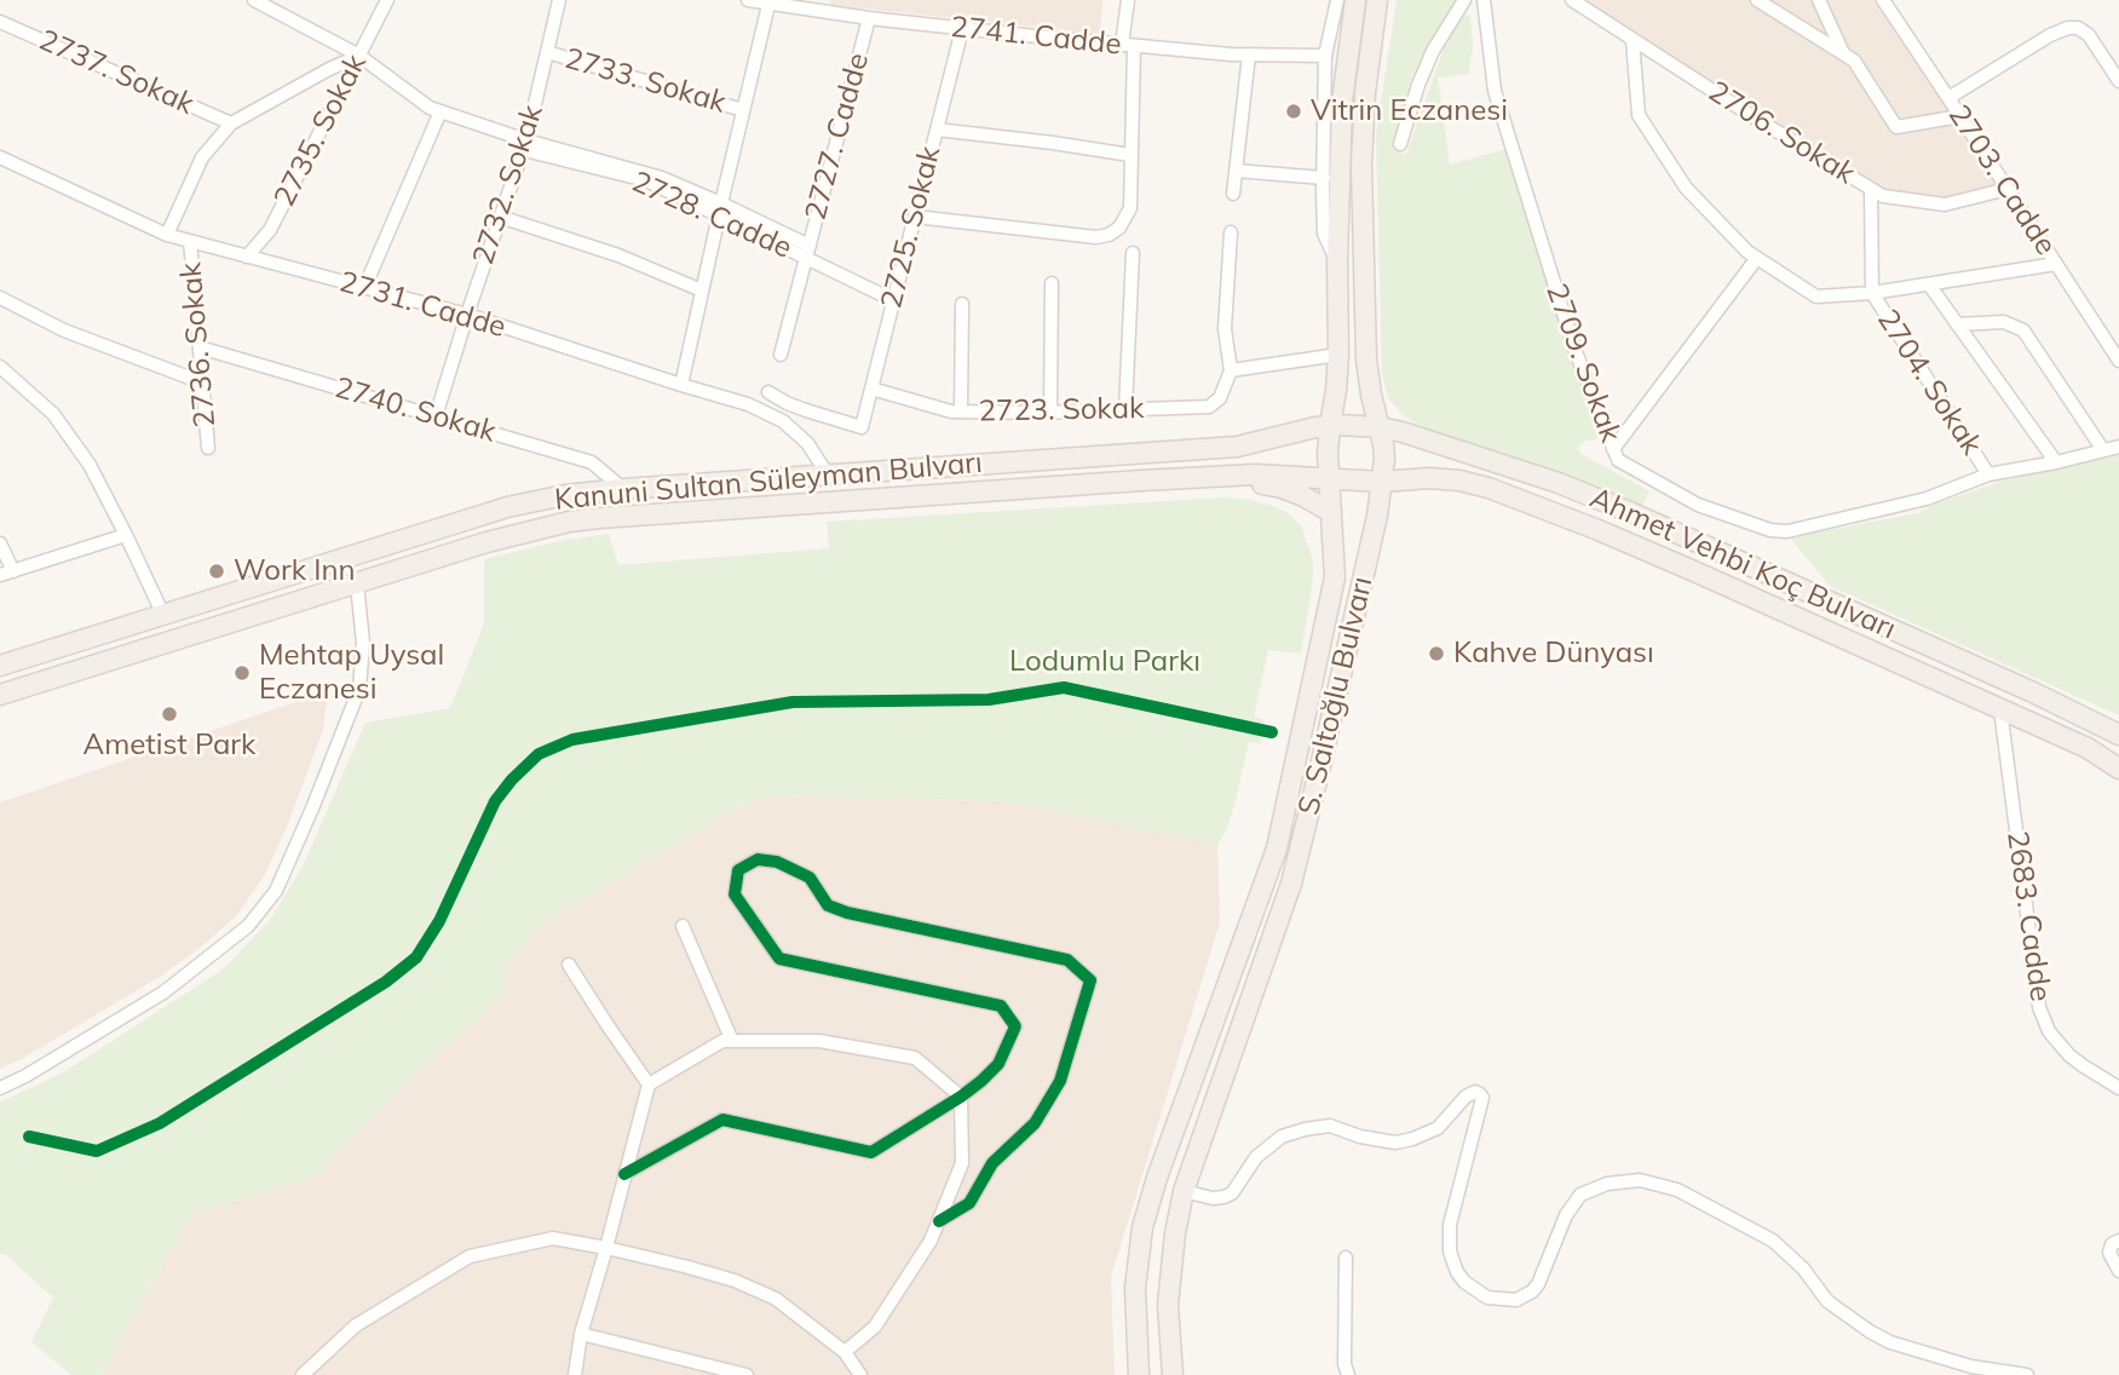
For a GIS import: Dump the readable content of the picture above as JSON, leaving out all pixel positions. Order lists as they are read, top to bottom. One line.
{"streets":{"main road":["Kanuni Sultan Süleyman Bulvarı","Ahmet Vehbi Koç Bulvarı","S. Saltoğlu Bulvarı"],"street":["2741. Cadde","2737. Sokak","2733. Sokak","2735. Sokak","2706. Sokak","2727. Cadde","2703. Cadde","2732. Sokak","2728. Cadde","2725. Sokak","2731. Cadde","2736. Sokak","2709. Sokak","2704. Sokak","2740. Sokak","2723. Sokak","2683. Cadde"]},"crossings":[["2741. Cadde","2727. Cadde"],["2741. Cadde","2725. Sokak"],["2737. Sokak","2736. Sokak"],["2733. Sokak","2732. Sokak"],["2735. Sokak","2728. Cadde"],["2735. Sokak","2731. Cadde"],["2735. Sokak","2736. Sokak"],["2706. Sokak","2703. Cadde"],["2706. Sokak","2704. Sokak"],["2727. Cadde","2728. Cadde"],["2732. Sokak","2728. Cadde"],["2732. Sokak","2731. Cadde"],["2732. Sokak","2740. Sokak"],["2728. Cadde","2725. Sokak"],["2728. Cadde","2736. Sokak"],["2725. Sokak","2723. Sokak"],["2731. Cadde","2736. Sokak"],["2731. Cadde","Kanuni Sultan Süleyman Bulvarı"],["2736. Sokak","2740. Sokak"],["2709. Sokak","2704. Sokak"],["2740. Sokak","Kanuni Sultan Süleyman Bulvarı"],["Kanuni Sultan Süleyman Bulvarı","Ahmet Vehbi Koç Bulvarı"],["Kanuni Sultan Süleyman Bulvarı","S. Saltoğlu Bulvarı"],["Ahmet Vehbi Koç Bulvarı","S. Saltoğlu Bulvarı"],["Ahmet Vehbi Koç Bulvarı","2683. Cadde"]],"parks":["Lodumlu Parkı"],"places":["Vitrin Eczanesi","Work Inn","Kahve Dünyası","Mehtap Uysal Eczanesi","Ametist Park"]}
